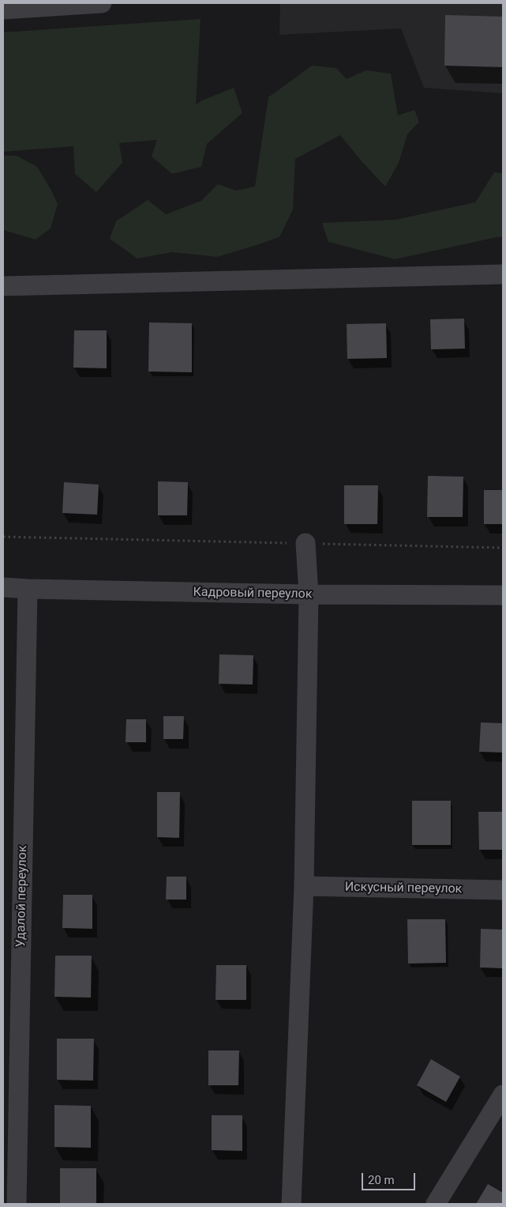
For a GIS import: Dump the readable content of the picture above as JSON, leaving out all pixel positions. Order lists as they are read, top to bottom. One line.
{"streets":{"street":["Кадровый переулок","Искусный переулок","Удалой переулок"]},"crossings":[["Кадровый переулок","Удалой переулок"]],"scale_bar":"20 m"}
